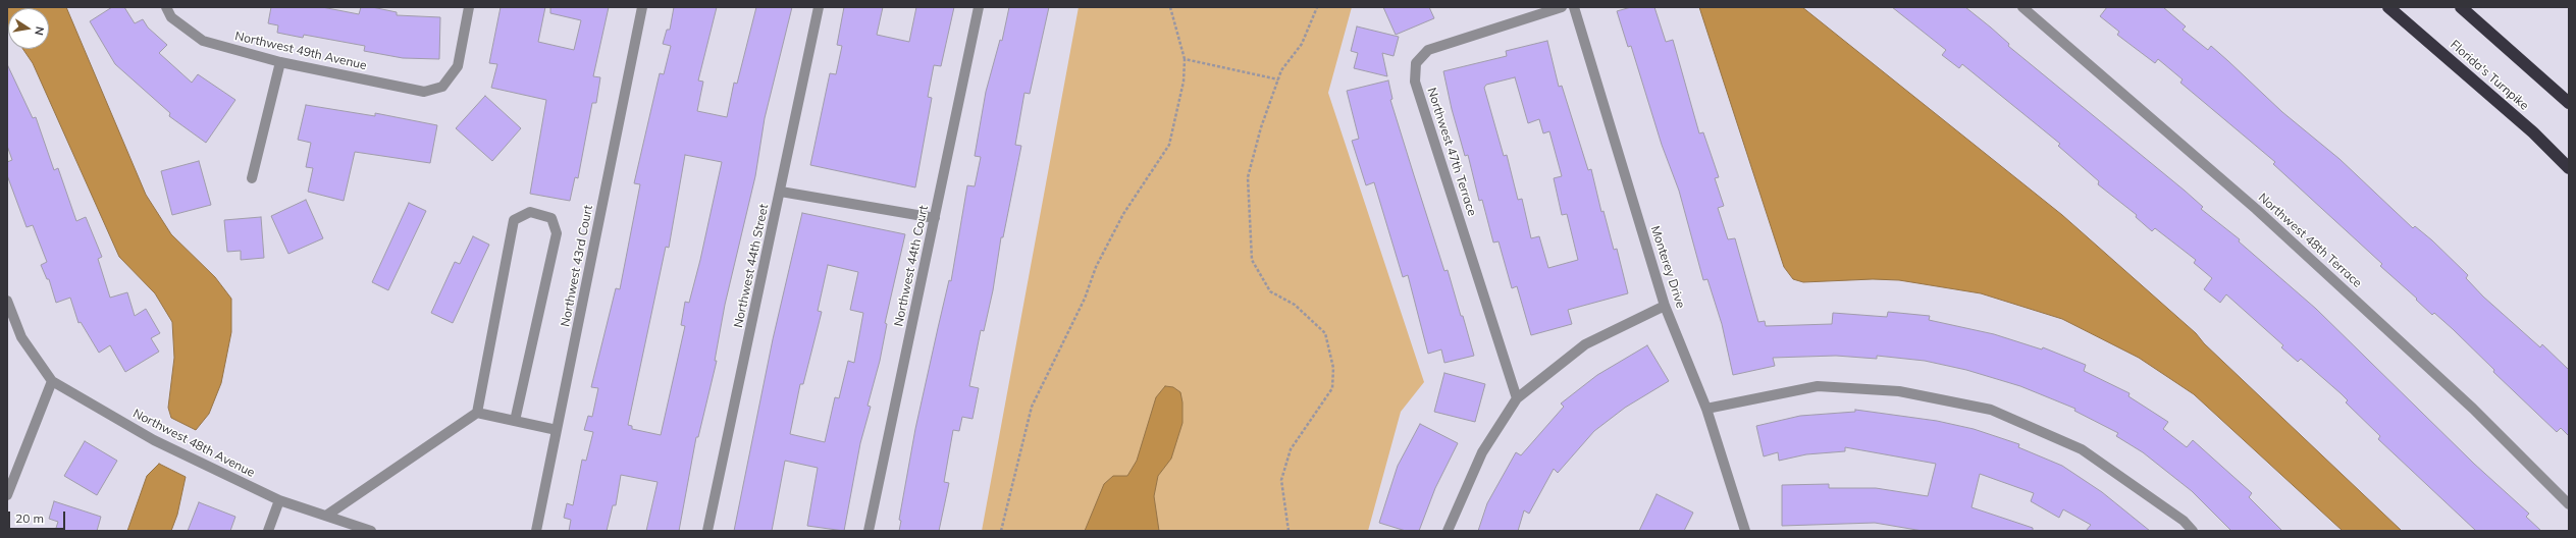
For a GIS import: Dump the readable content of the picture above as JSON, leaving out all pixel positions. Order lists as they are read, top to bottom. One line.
{"streets":{"highway":["Florida's Turnpike"],"street":["Northwest 49th Avenue","Northwest 47th Terrace","Northwest 48th Terrace","Northwest 43rd Court","Northwest 44th Street","Northwest 44th Court","Monterey Drive","Northwest 48th Avenue"]},"scale_bar":"20 m","north":"right"}
